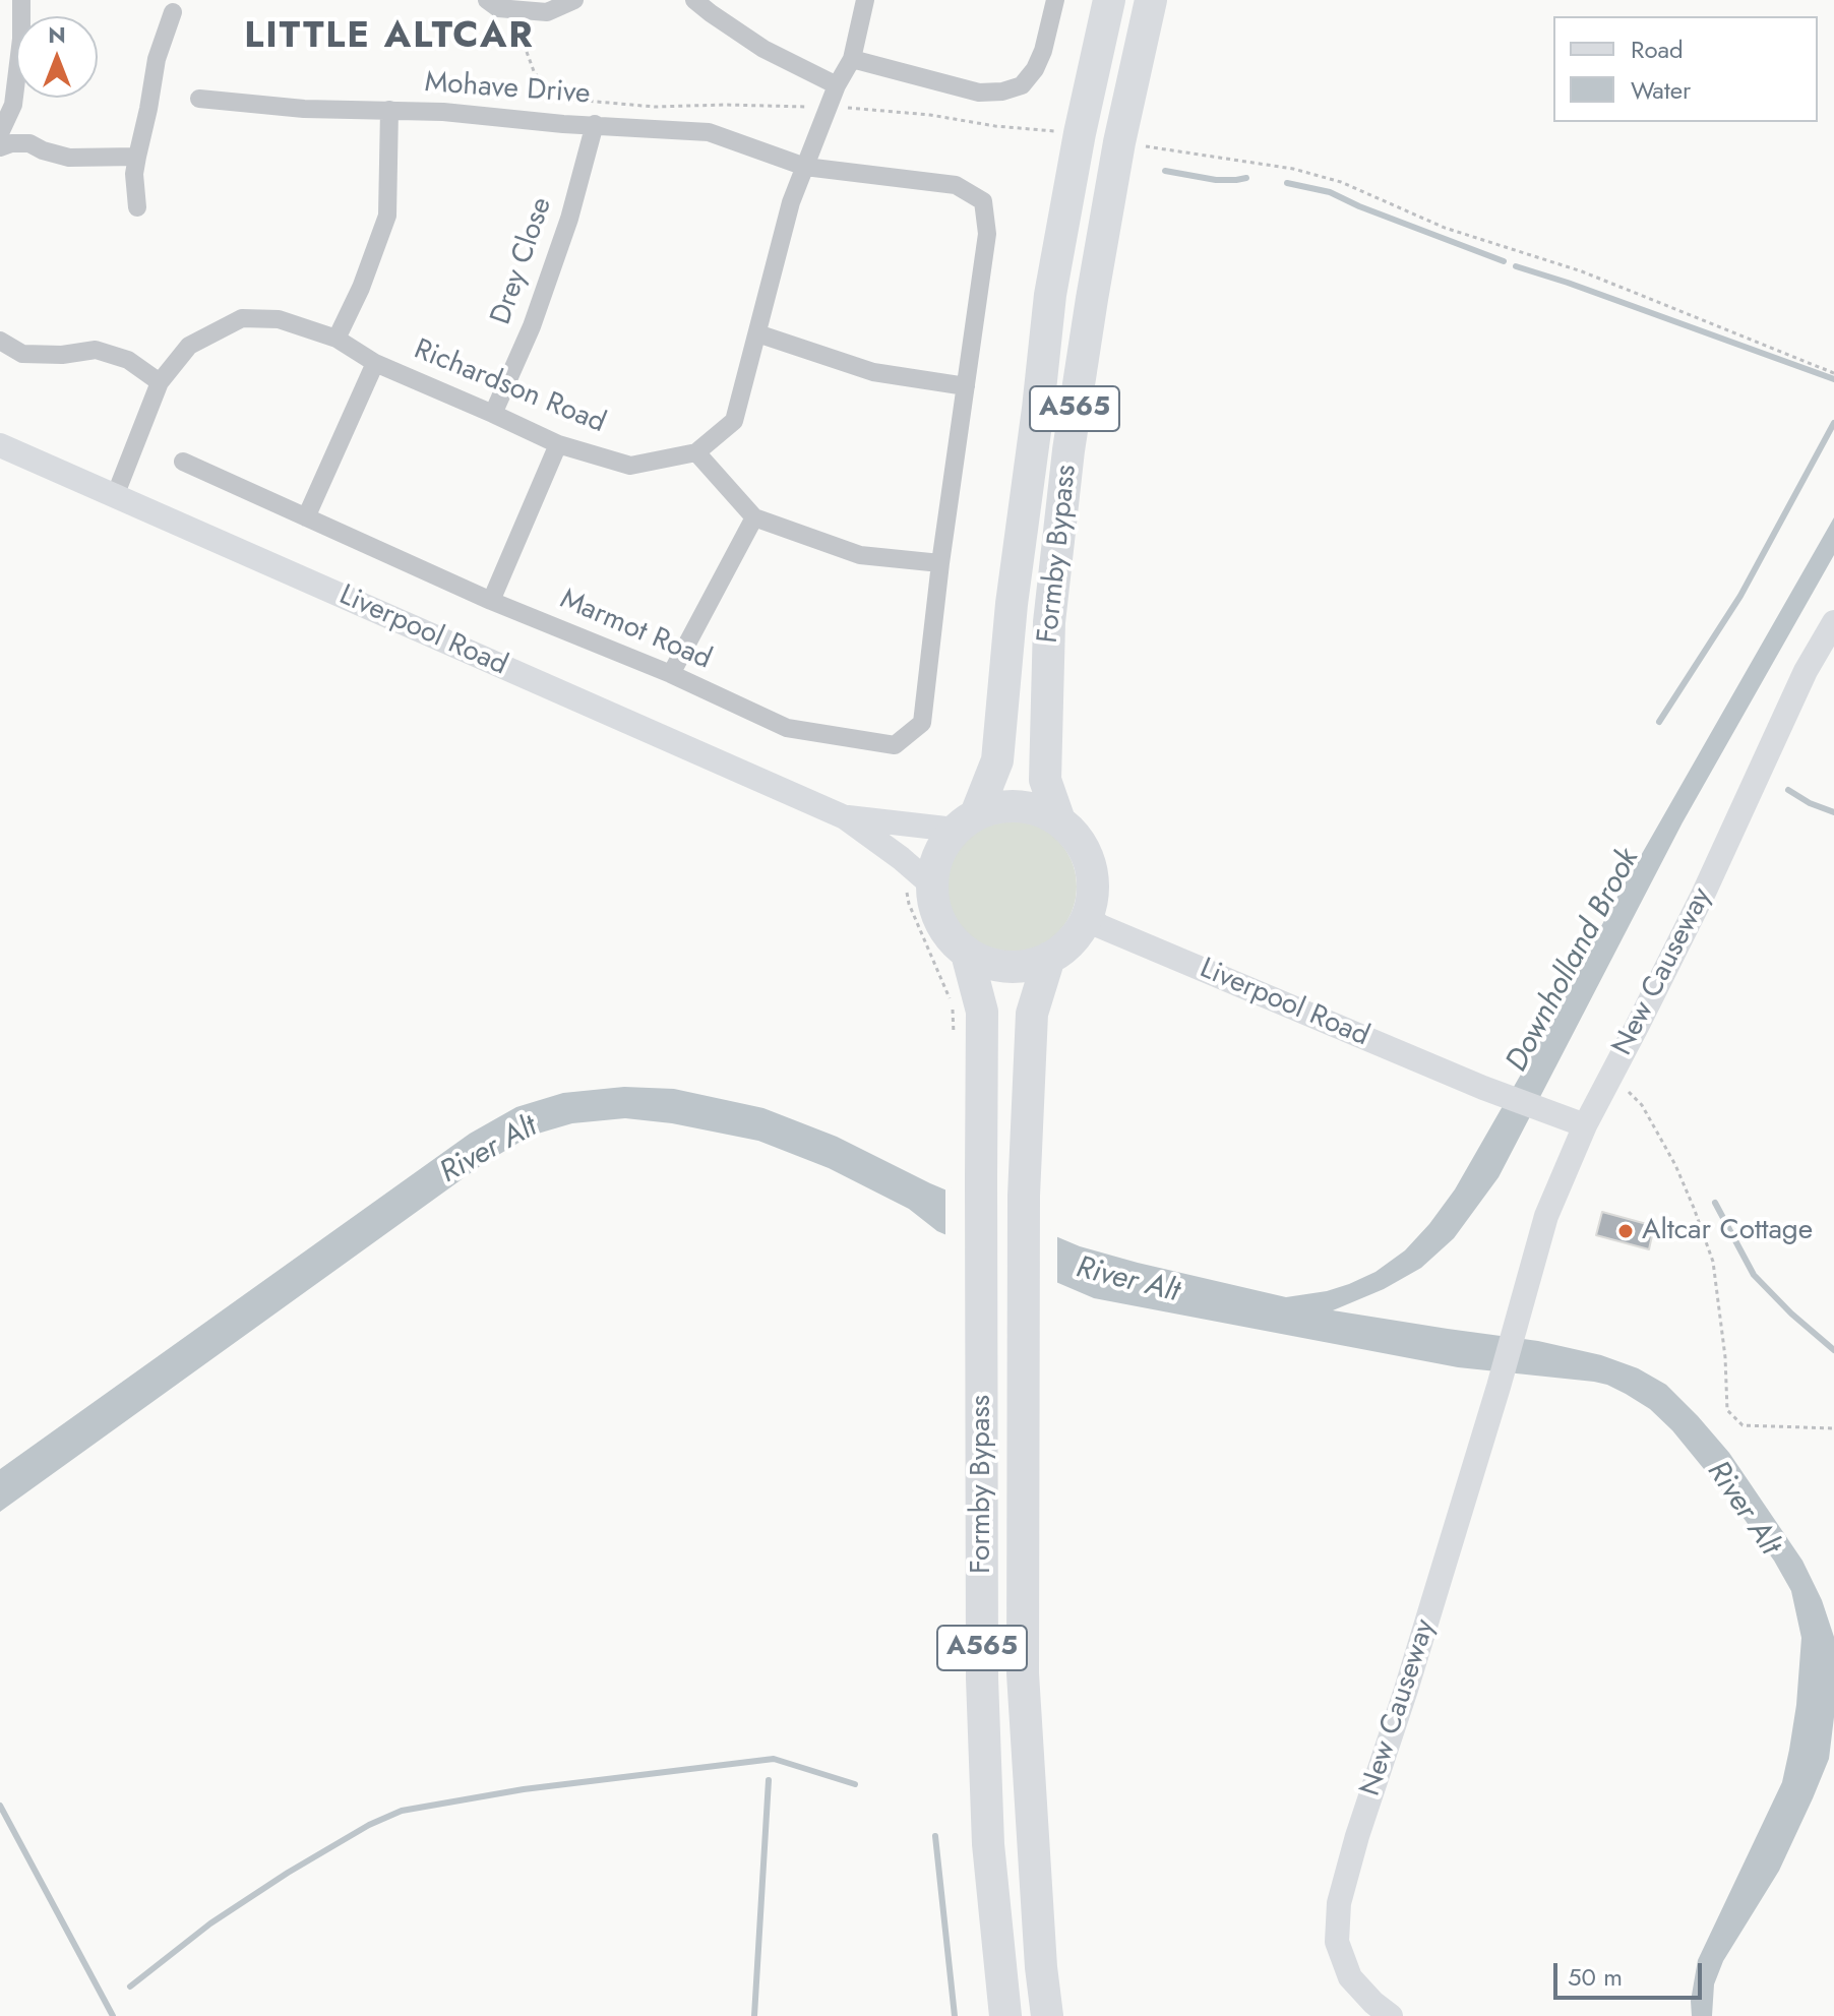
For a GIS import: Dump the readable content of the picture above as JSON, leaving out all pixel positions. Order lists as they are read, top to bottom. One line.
{"streets":{"highway":["A565","Formby Bypass"],"street":["Mohave Drive","Drey Close","Richardson Road","Marmot Road","Liverpool Road","New Causeway"]},"crossings":[["Mohave Drive","Drey Close"],["Mohave Drive","Richardson Road"],["Mohave Drive","Marmot Road"],["Drey Close","Richardson Road"],["Richardson Road","Liverpool Road"],["A565","Formby Bypass"],["A565","Liverpool Road"],["Formby Bypass","Liverpool Road"],["Liverpool Road","New Causeway"]],"districts":["LITTLE ALTCAR"],"water":["Downholland Brook","River Alt"],"places":["Altcar Cottage"],"legend":["Road","Water"],"scale_bar":"50 m","north":"top"}
